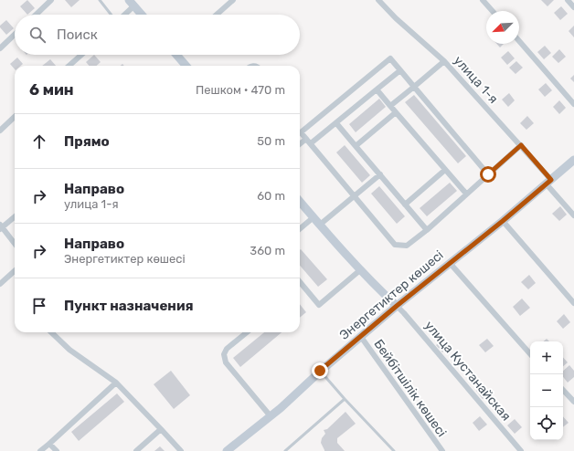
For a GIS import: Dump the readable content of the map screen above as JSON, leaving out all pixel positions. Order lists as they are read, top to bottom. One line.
{"streets":{"main road":["Энергетиктер көшесі"],"street":["улица 1-я","улица Кустанайская","Бейбітшілік көшесі"]},"crossings":[["улица 1-я","Энергетиктер көшесі"],["Энергетиктер көшесі","улица Кустанайская"],["Энергетиктер көшесі","Бейбітшілік көшесі"]],"north":"bottom left","page":{"search":"Поиск","heading":["6 мин","Пешком · 470 m"],"list":[["Прямо","50 m"],["Направо","улица 1-я","60 m"],["Направо","Энергетиктер көшесі","360 m"],"Пункт назначения"],"map_buttons":["+","−"]}}
